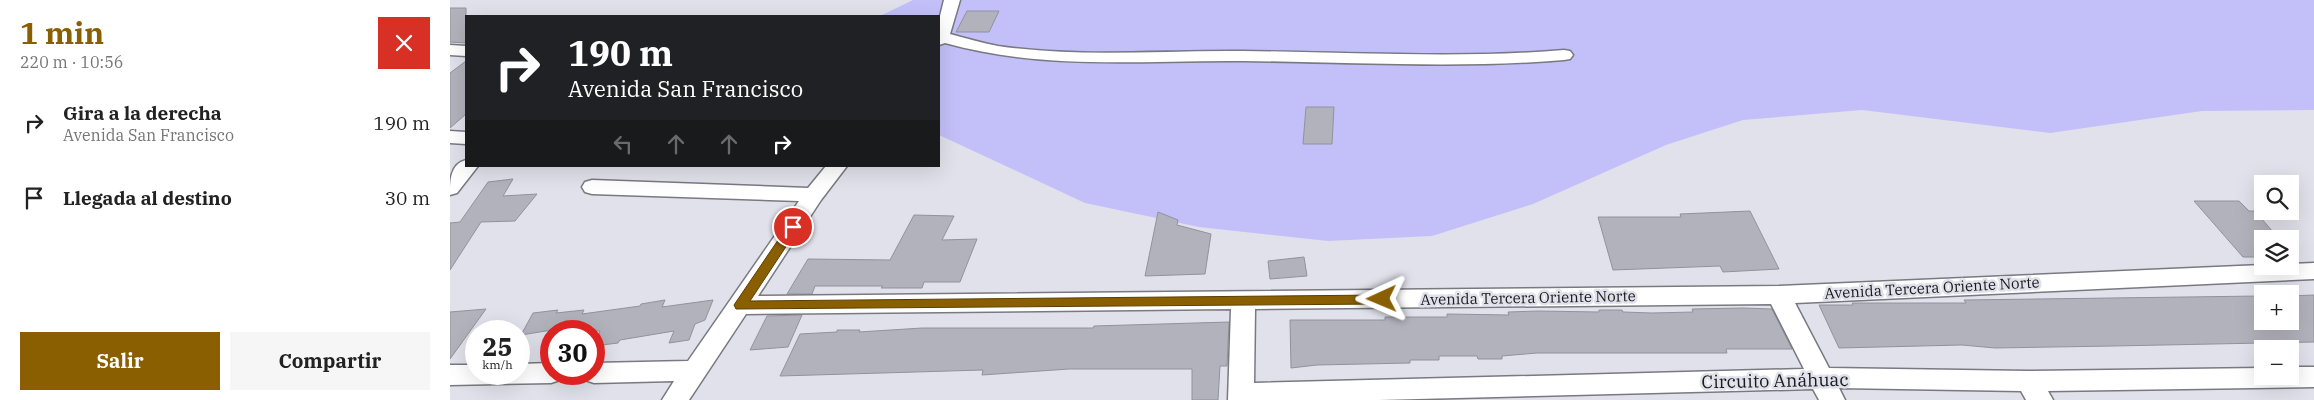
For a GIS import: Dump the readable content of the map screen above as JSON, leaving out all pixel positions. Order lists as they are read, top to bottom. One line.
{"streets":{"street":["Avenida Tercera Oriente Norte","Circuito Anáhuac"]},"page":{"heading":["1 min","220 m · 10:56"],"turn":["190 m","Avenida San Francisco"],"list":[{"name":"Gira a la derecha","note":"Avenida San Francisco","value":"190 m"},{"name":"Llegada al destino","value":"30 m"}],"map_buttons":["+","−"],"speed":"25 km/h","limit":"30","buttons":["Salir","Compartir"]}}
